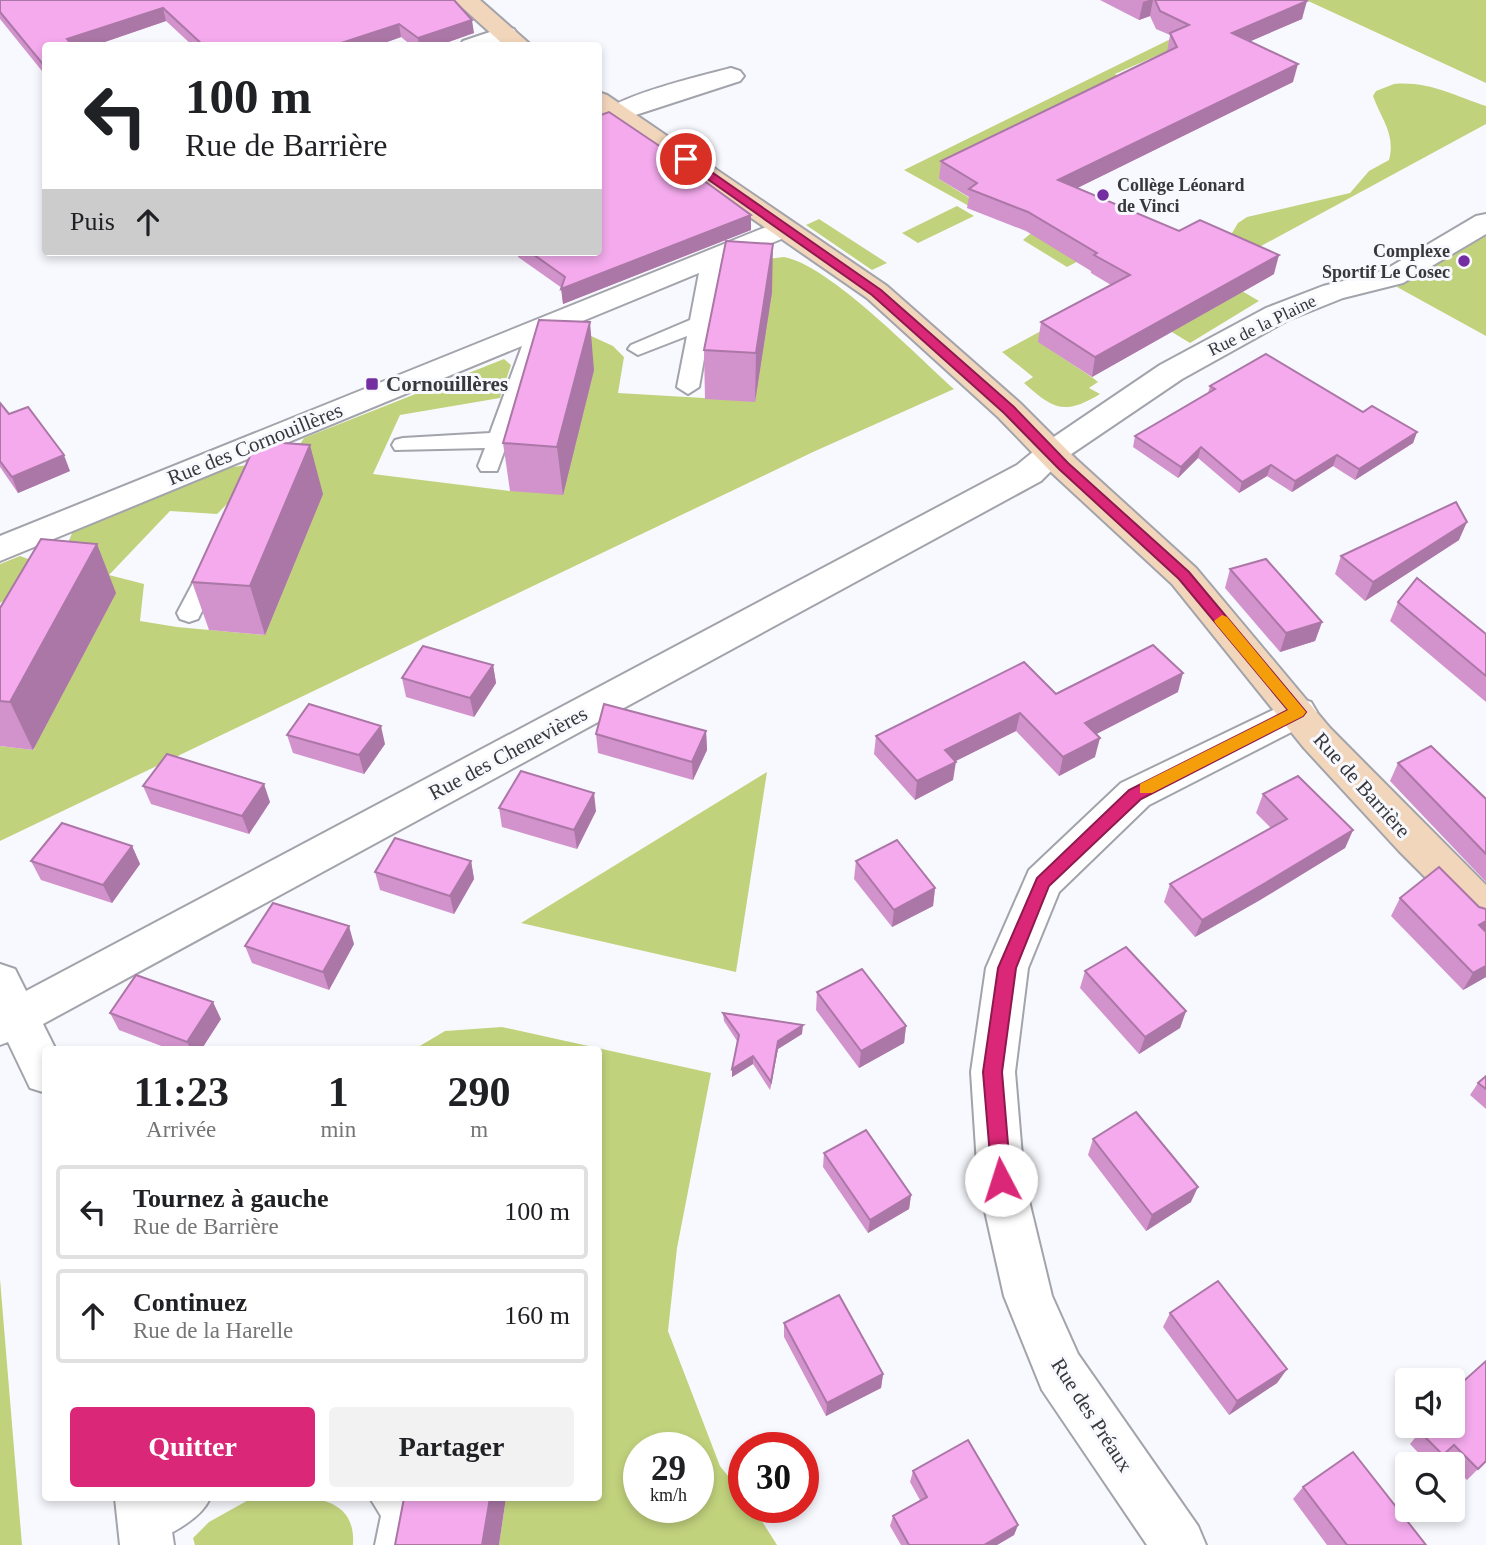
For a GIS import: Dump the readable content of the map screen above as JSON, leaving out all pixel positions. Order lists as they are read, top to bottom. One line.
{"streets":{"street":["Rue de la Plaine","Rue des Cornouillères","Rue des Chenevières","Rue de Barrière","Rue des Préaux"]},"crossings":[["Rue de la Plaine","Rue des Chenevières"],["Rue de la Plaine","Rue de Barrière"],["Rue des Cornouillères","Rue de Barrière"],["Rue des Chenevières","Rue de Barrière"],["Rue de Barrière","Rue des Préaux"]],"places":{"other":["Collège Léonard de Vinci","Complexe Sportif Le Cosec"],"transit":["Cornouillères"]},"page":{"turn":["100 m","Rue de Barrière"],"then":"Puis","eta":["11:23","Arrivée","1","min","290","m"],"list":[{"name":"Tournez à gauche","note":"Rue de Barrière","value":"100 m"},{"name":"Continuez","note":"Rue de la Harelle","value":"160 m"}],"buttons":["Quitter","Partager"],"speed":"29 km/h","limit":"30"}}
